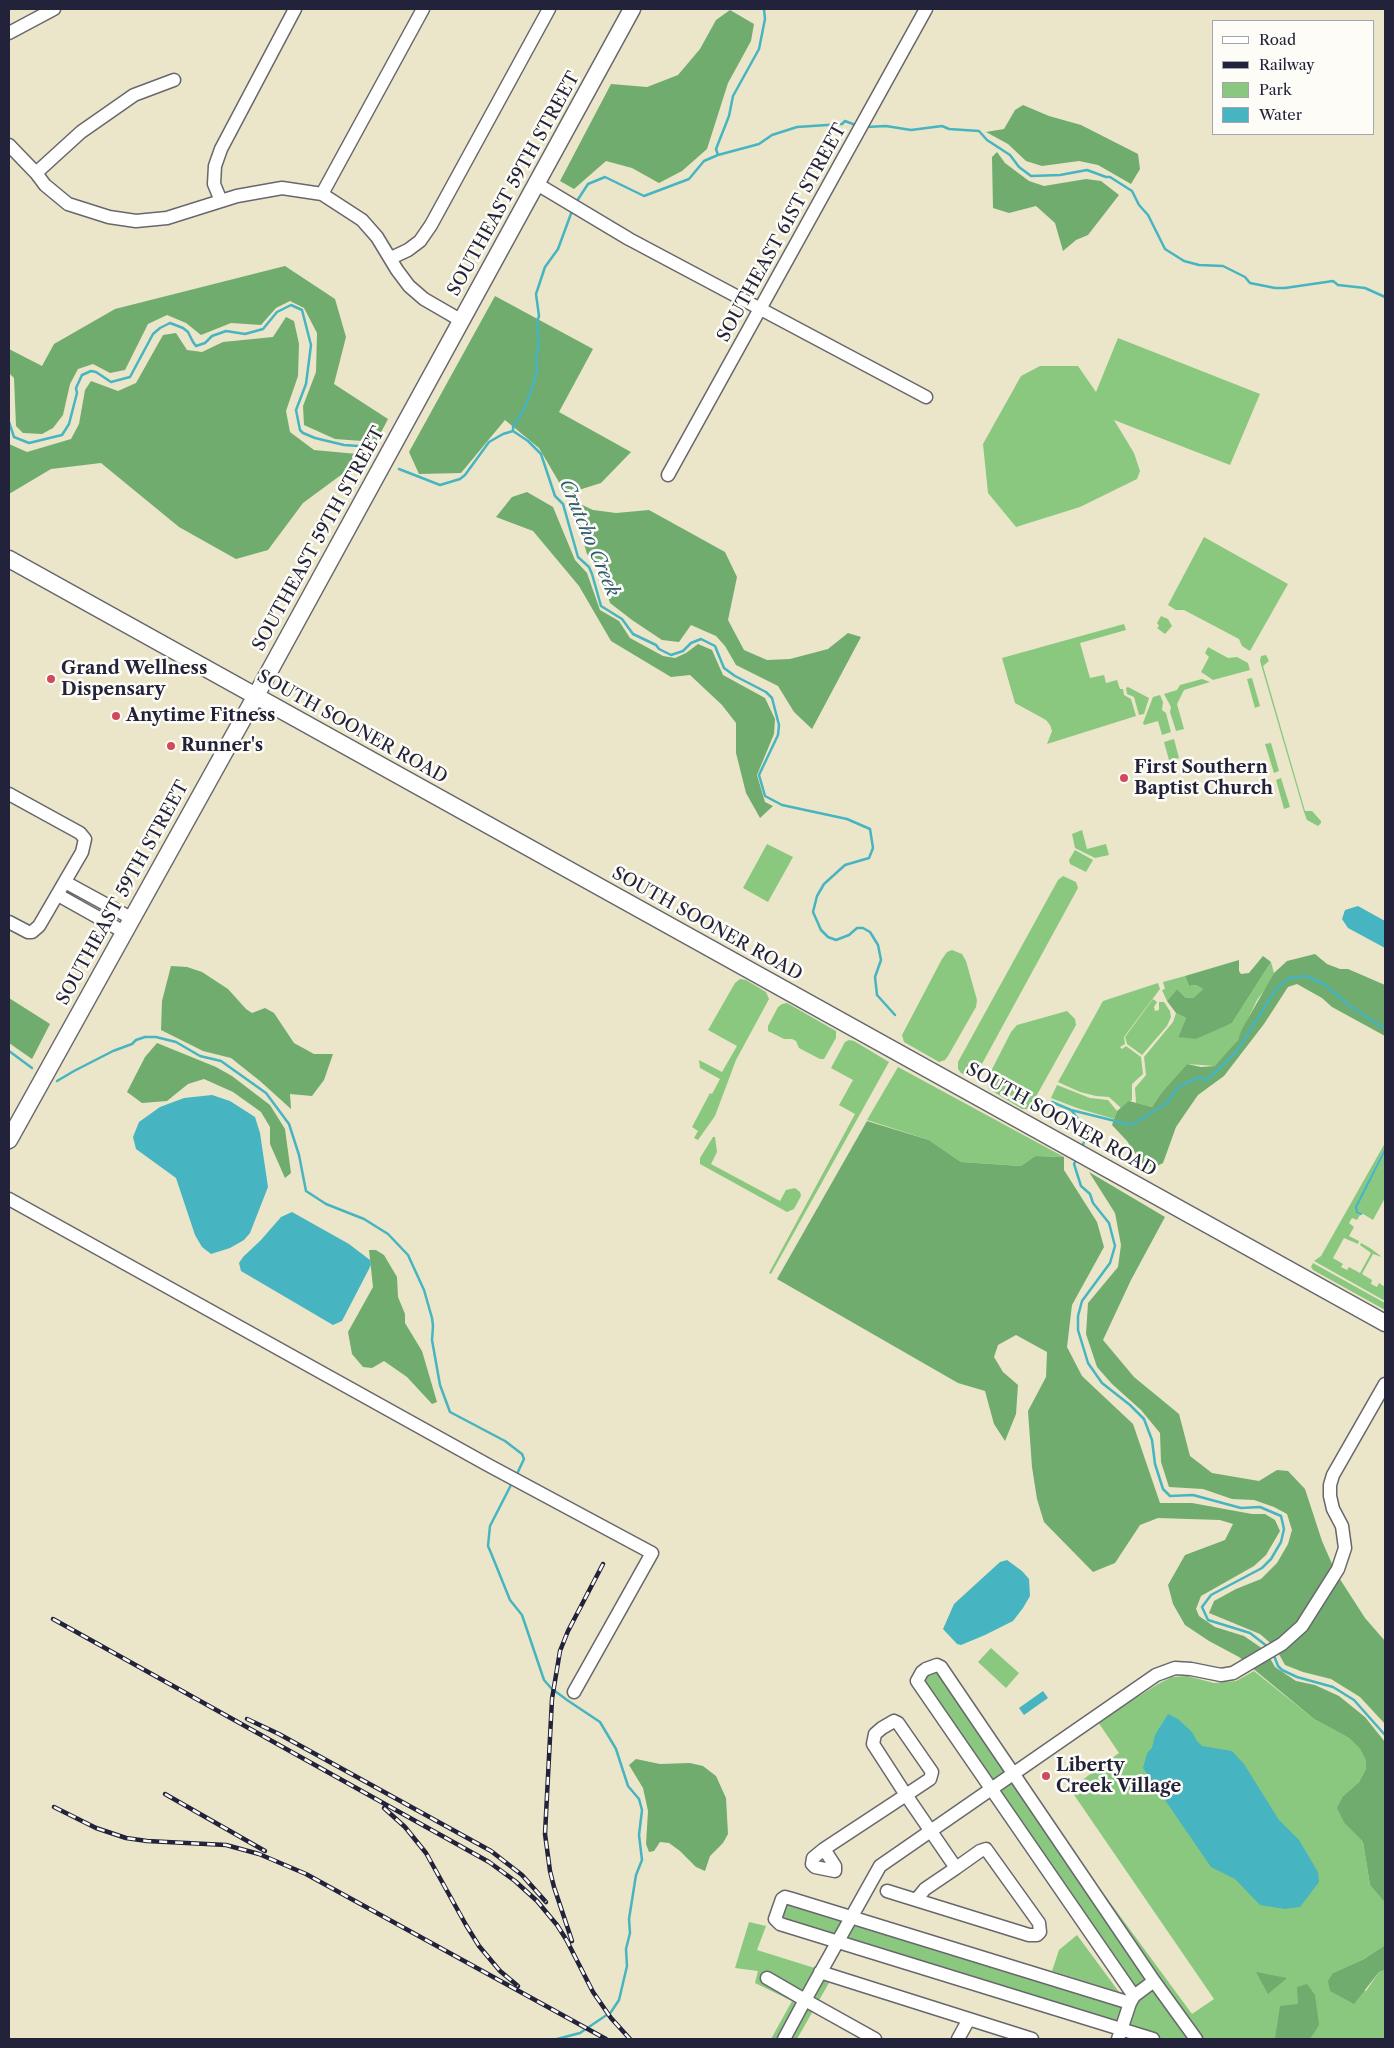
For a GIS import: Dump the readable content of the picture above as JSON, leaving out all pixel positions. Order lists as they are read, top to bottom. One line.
{"streets":{"main road":["SOUTHEAST 59TH STREET","SOUTH SOONER ROAD"],"street":["SOUTHEAST 61ST STREET"]},"crossings":[["SOUTHEAST 59TH STREET","SOUTH SOONER ROAD"]],"water":["Crutcho Creek"],"places":["Grand Wellness Dispensary","Anytime Fitness","Runner's","First Southern Baptist Church","Liberty Creek Village"],"legend":["Road","Railway","Park","Water"]}
